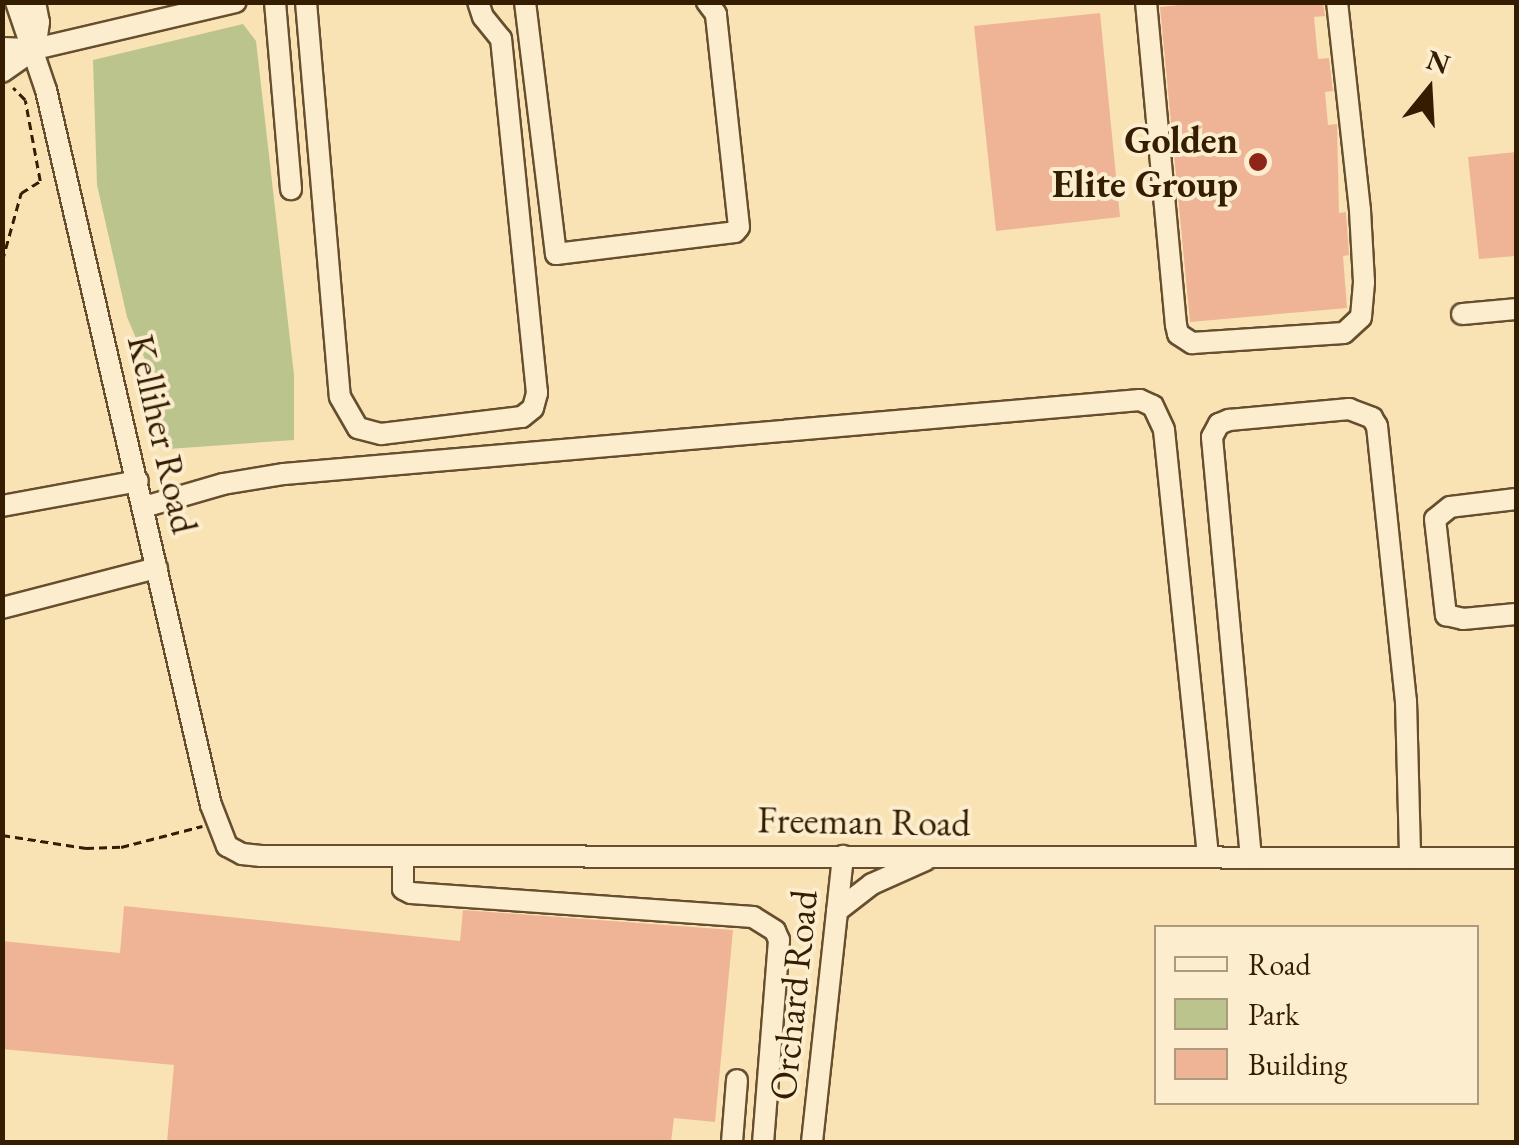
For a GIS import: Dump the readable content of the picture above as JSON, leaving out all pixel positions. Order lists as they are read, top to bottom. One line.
{"streets":{"street":["Kelliher Road","Freeman Road","Orchard Road"]},"crossings":[["Kelliher Road","Freeman Road"],["Freeman Road","Orchard Road"]],"places":["Golden Elite Group"],"legend":["Road","Park","Building"],"north":"top"}
